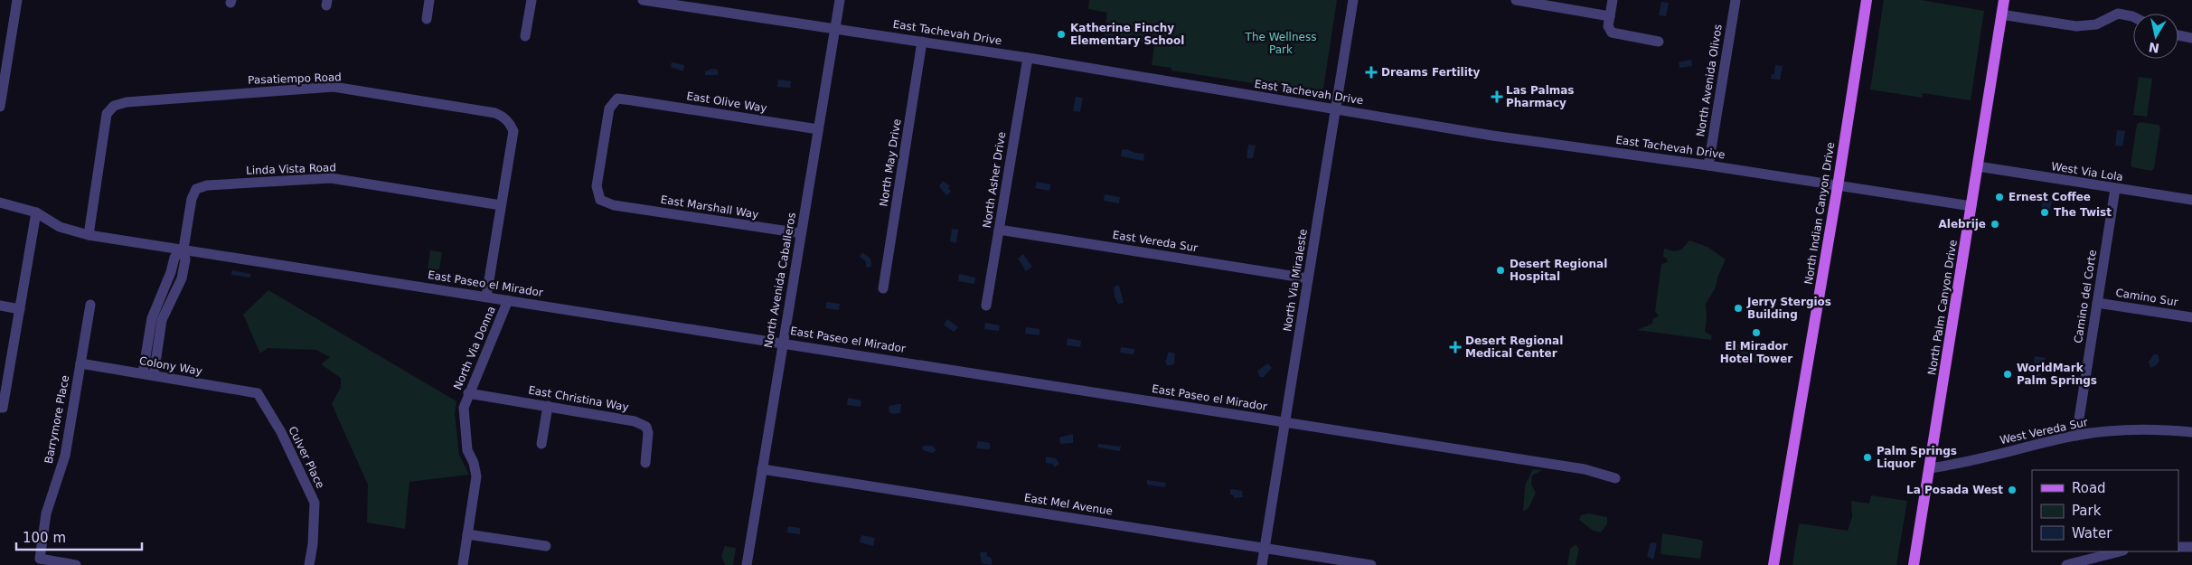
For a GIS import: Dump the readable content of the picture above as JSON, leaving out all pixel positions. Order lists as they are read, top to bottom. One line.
{"streets":{"main road":["North Indian Canyon Drive","North Palm Canyon Drive"],"street":["East Tachevah Drive","Pasatiempo Road","North Avenida Olivos","East Olive Way","North May Drive","Linda Vista Road","West Via Lola","North Asher Drive","East Marshall Way","East Vereda Sur","North Avenida Caballeros","North Via Miraleste","East Paseo el Mirador","Camino del Corte","Camino Sur","North Via Donna","Colony Way","East Christina Way","Barrymore Place","West Vereda Sur","Culver Place","East Mel Avenue"]},"crossings":[["East Tachevah Drive","North Avenida Olivos"],["East Tachevah Drive","North May Drive"],["East Tachevah Drive","North Asher Drive"],["East Tachevah Drive","North Indian Canyon Drive"],["East Tachevah Drive","North Avenida Caballeros"],["East Tachevah Drive","North Via Miraleste"],["East Tachevah Drive","North Palm Canyon Drive"],["Pasatiempo Road","Linda Vista Road"],["Pasatiempo Road","East Paseo el Mirador"],["East Olive Way","East Marshall Way"],["East Olive Way","North Avenida Caballeros"],["Linda Vista Road","East Paseo el Mirador"],["West Via Lola","Camino del Corte"],["West Via Lola","North Palm Canyon Drive"],["North Asher Drive","East Vereda Sur"],["East Marshall Way","North Avenida Caballeros"],["East Vereda Sur","North Via Miraleste"],["North Avenida Caballeros","East Paseo el Mirador"],["North Avenida Caballeros","East Mel Avenue"],["North Via Miraleste","East Paseo el Mirador"],["North Via Miraleste","East Mel Avenue"],["East Paseo el Mirador","North Via Donna"],["Camino del Corte","Camino Sur"],["Camino del Corte","West Vereda Sur"],["North Palm Canyon Drive","West Vereda Sur"],["North Via Donna","East Christina Way"],["Colony Way","Barrymore Place"],["Colony Way","Culver Place"]],"parks":["The Wellness Park"],"places":{"other":["Katherine Finchy Elementary School","Ernest Coffee","The Twist","Alebrije","Desert Regional Hospital","Jerry Stergios Building","El Mirador Hotel Tower","WorldMark Palm Springs","Palm Springs Liquor","La Posada West"],"health":["Dreams Fertility","Las Palmas Pharmacy","Desert Regional Medical Center"]},"legend":["Road","Park","Water"],"scale_bar":"100 m","north":"bottom"}
